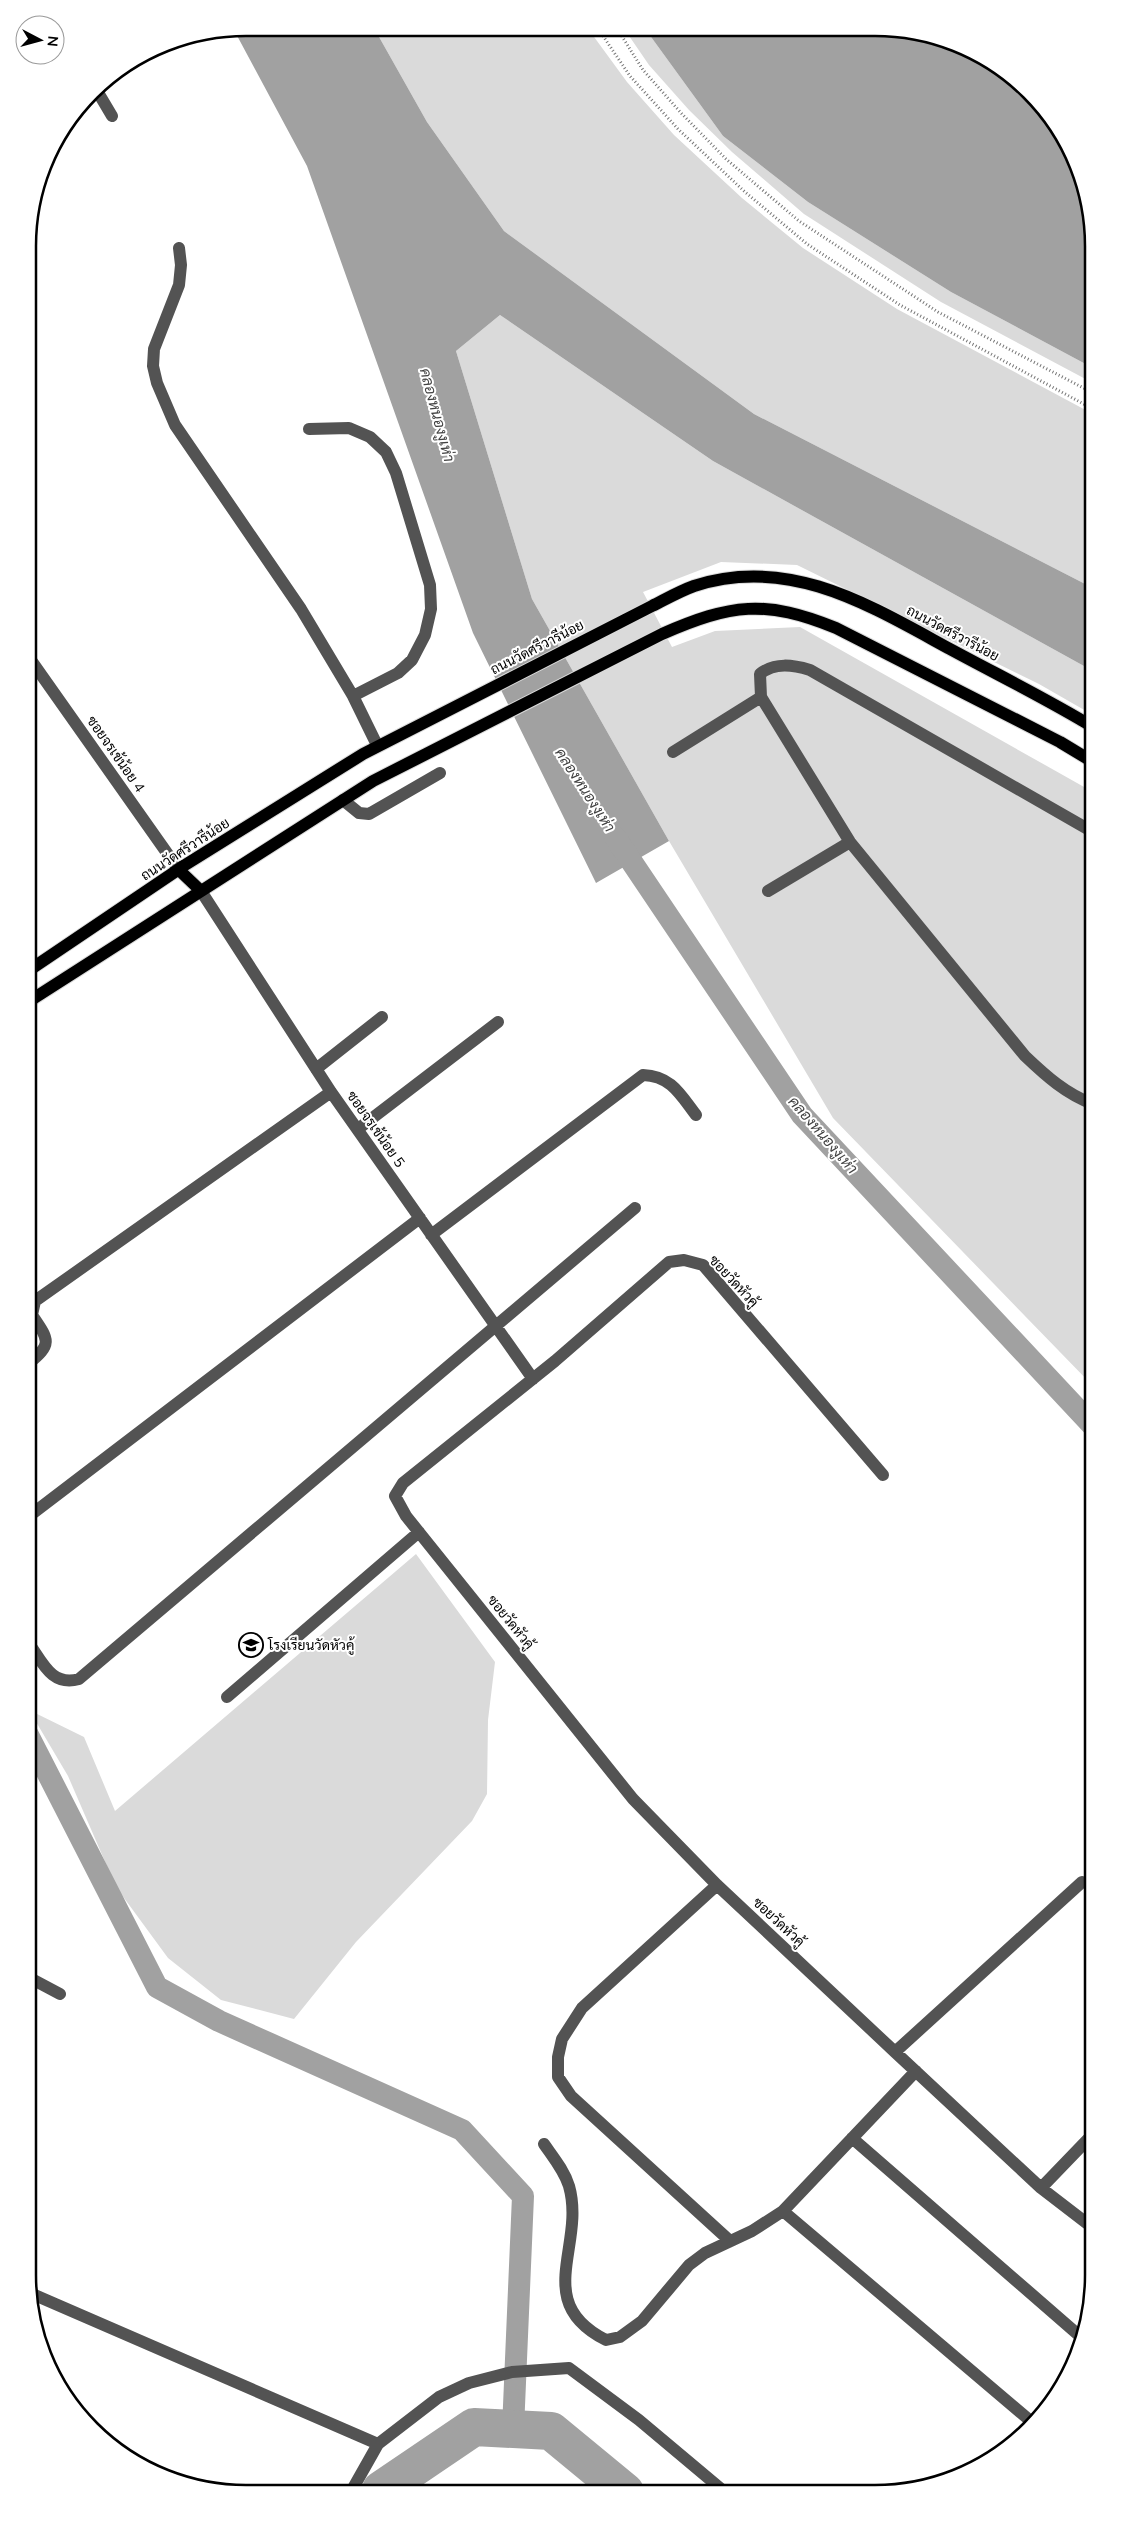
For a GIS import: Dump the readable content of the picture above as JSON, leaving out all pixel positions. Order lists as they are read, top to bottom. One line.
{"streets":{"main road":["ถนนวัดศรีวารีน้อย"],"street":["ซอยจรเข้น้อย 4","ซอยจรเข้น้อย 5","ซอยวัดหัวคู้"]},"crossings":[["ถนนวัดศรีวารีน้อย","ซอยจรเข้น้อย 4"],["ซอยจรเข้น้อย 5","ซอยวัดหัวคู้"]],"water":["คลองหนองงูเห่า"],"places":{"school or university":["โรงเรียนวัดหัวคู้"]},"north":"right"}
